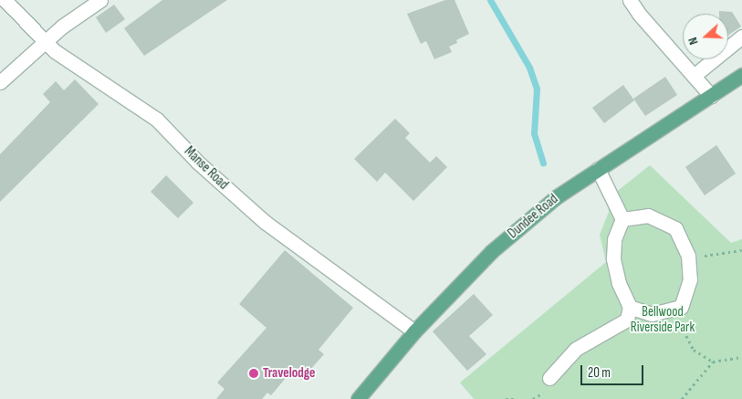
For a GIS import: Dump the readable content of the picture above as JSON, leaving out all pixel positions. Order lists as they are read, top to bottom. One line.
{"streets":{"main road":["Dundee Road"],"street":["Manse Road"]},"crossings":[["Manse Road","Dundee Road"]],"parks":["Bellwood Riverside Park"],"places":["Travelodge"],"scale_bar":"20 m","north":"left"}
